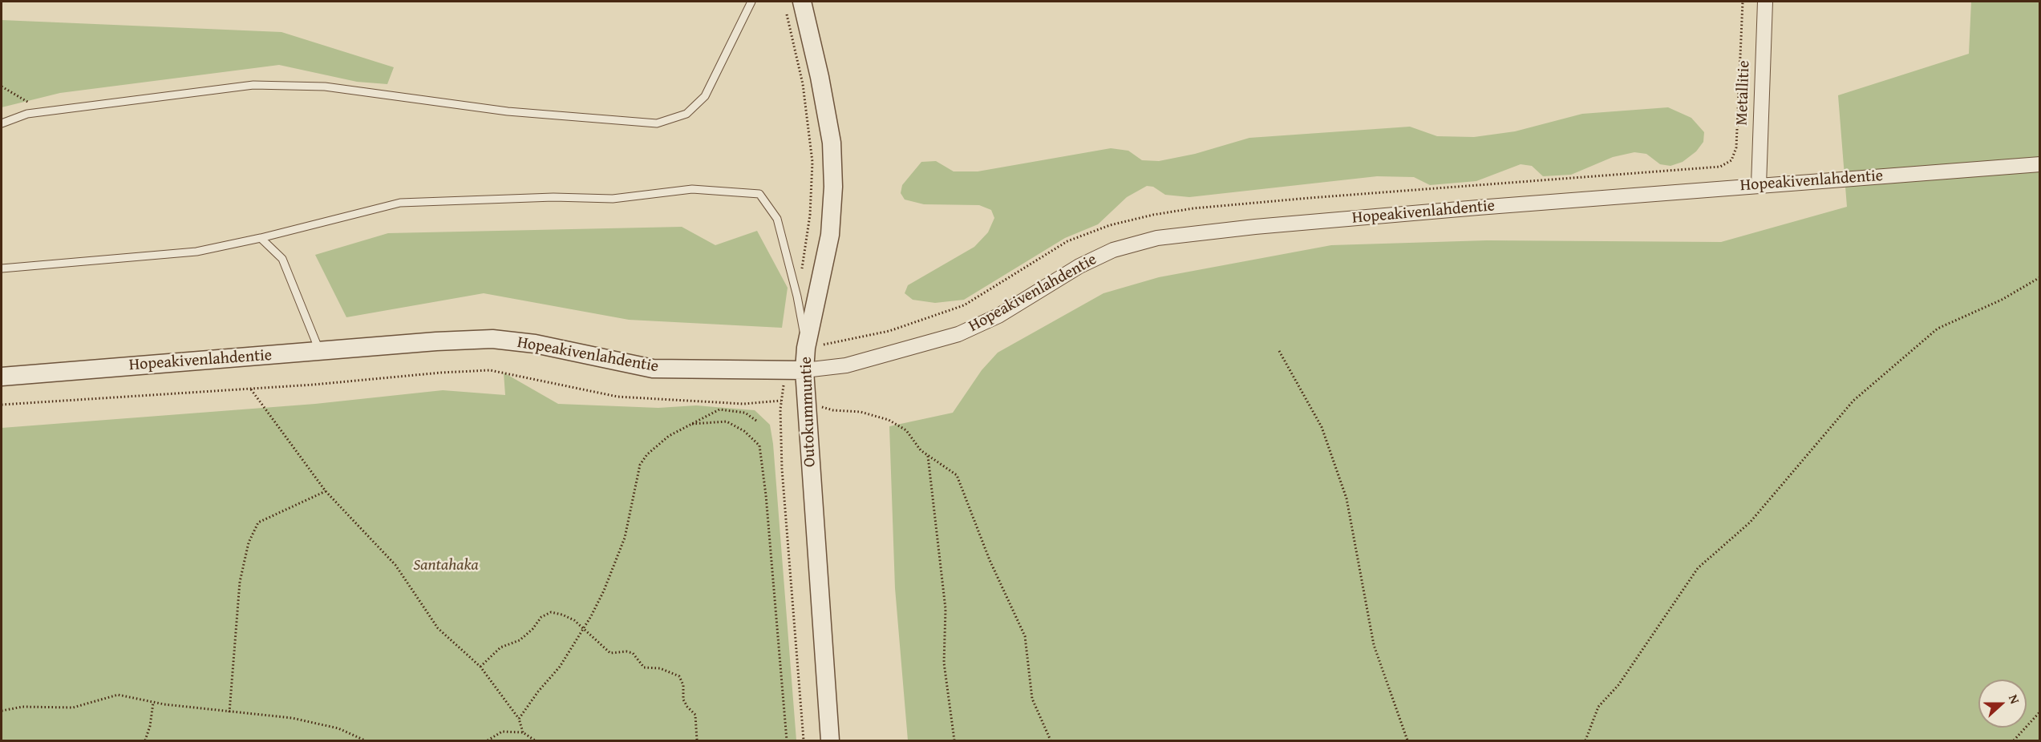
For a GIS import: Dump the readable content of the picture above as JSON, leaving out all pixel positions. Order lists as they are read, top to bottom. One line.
{"streets":{"street":["Metallitie","Hopeakivenlahdentie","Outokummuntie"]},"crossings":[["Metallitie","Hopeakivenlahdentie"],["Hopeakivenlahdentie","Outokummuntie"]],"parks":["Santahaka"],"north":"right"}
